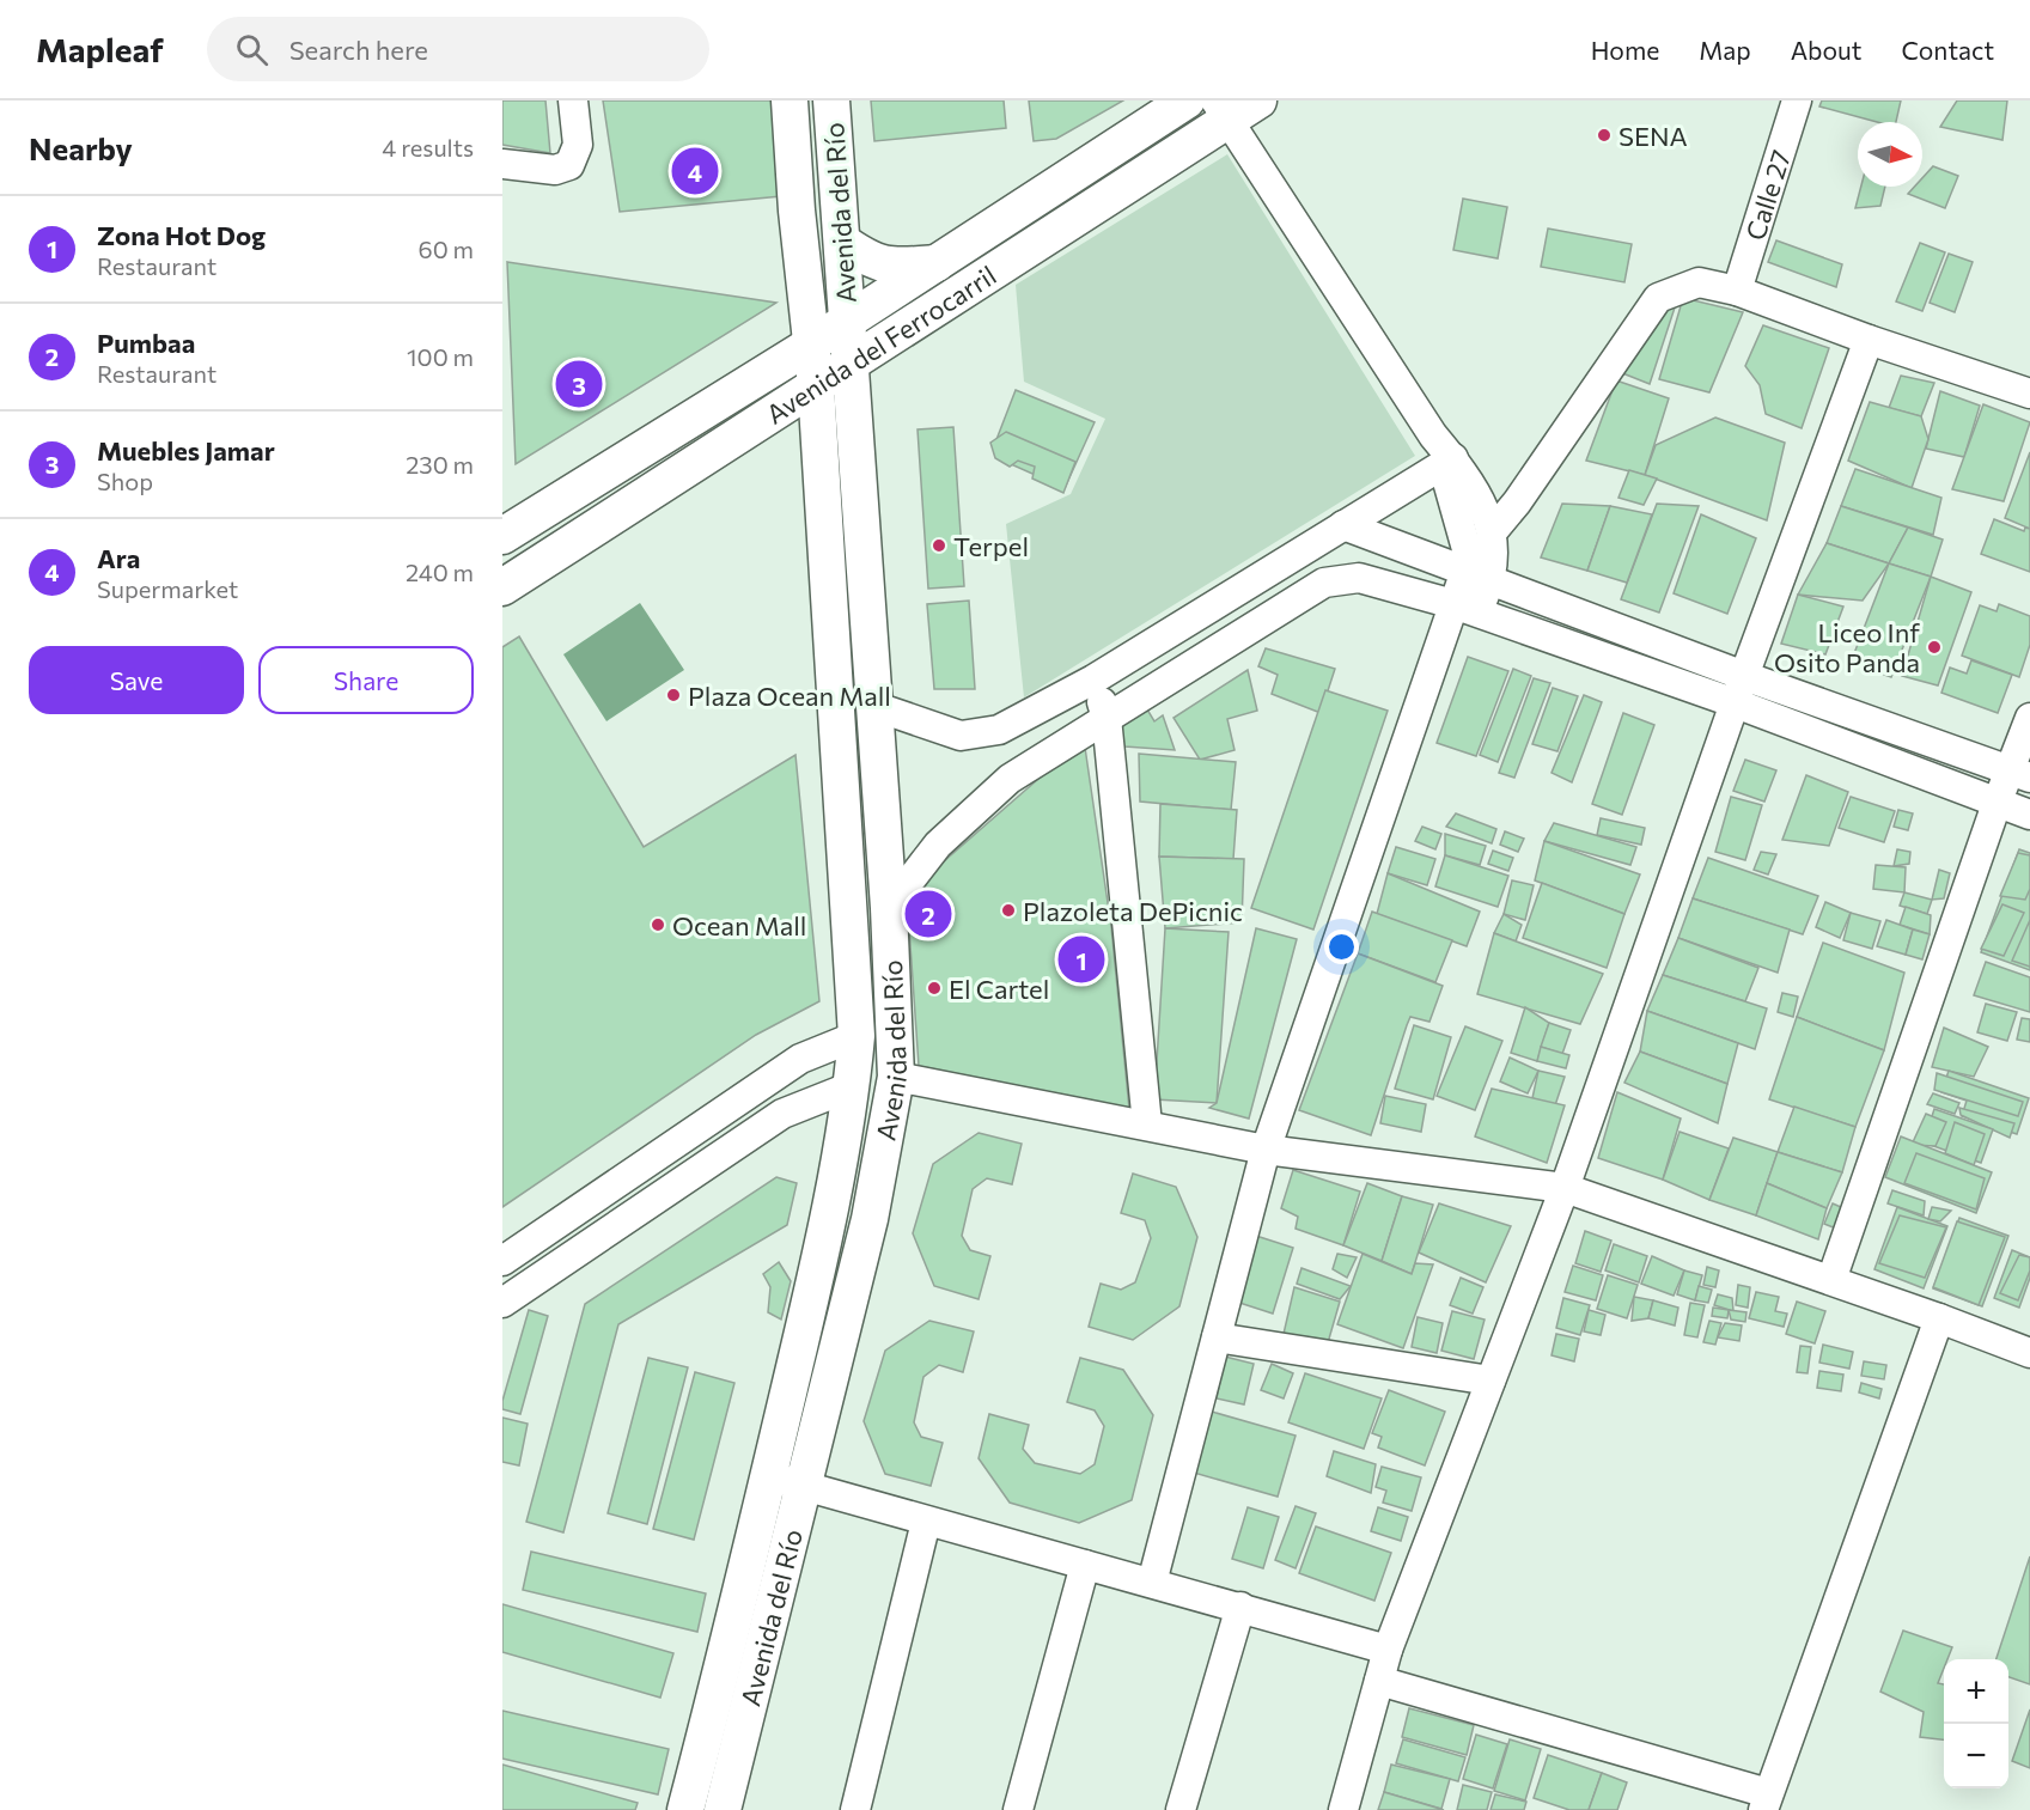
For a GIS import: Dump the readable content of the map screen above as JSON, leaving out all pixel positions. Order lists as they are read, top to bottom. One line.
{"streets":{"main road":["Avenida del Río","Avenida del Ferrocarril"],"street":["Calle 27"]},"crossings":[["Avenida del Río","Avenida del Ferrocarril"]],"places":["SENA","Terpel","Liceo Inf Osito Panda","Plaza Ocean Mall","Plazoleta DePicnic","Ocean Mall","El Cartel"],"north":"right","page":{"header":"Mapleaf","search":"Search here","nav":["Home","Map","About","Contact"],"heading":["Nearby","4 results"],"pins":["4","3","2","1"],"list":[{"mark":"1","name":"Zona Hot Dog","note":"Restaurant","value":"60 m"},{"mark":"2","name":"Pumbaa","note":"Restaurant","value":"100 m"},{"mark":"3","name":"Muebles Jamar","note":"Shop","value":"230 m"},{"mark":"4","name":"Ara","note":"Supermarket","value":"240 m"}],"buttons":["Save","Share"],"map_buttons":["+","−"]}}
